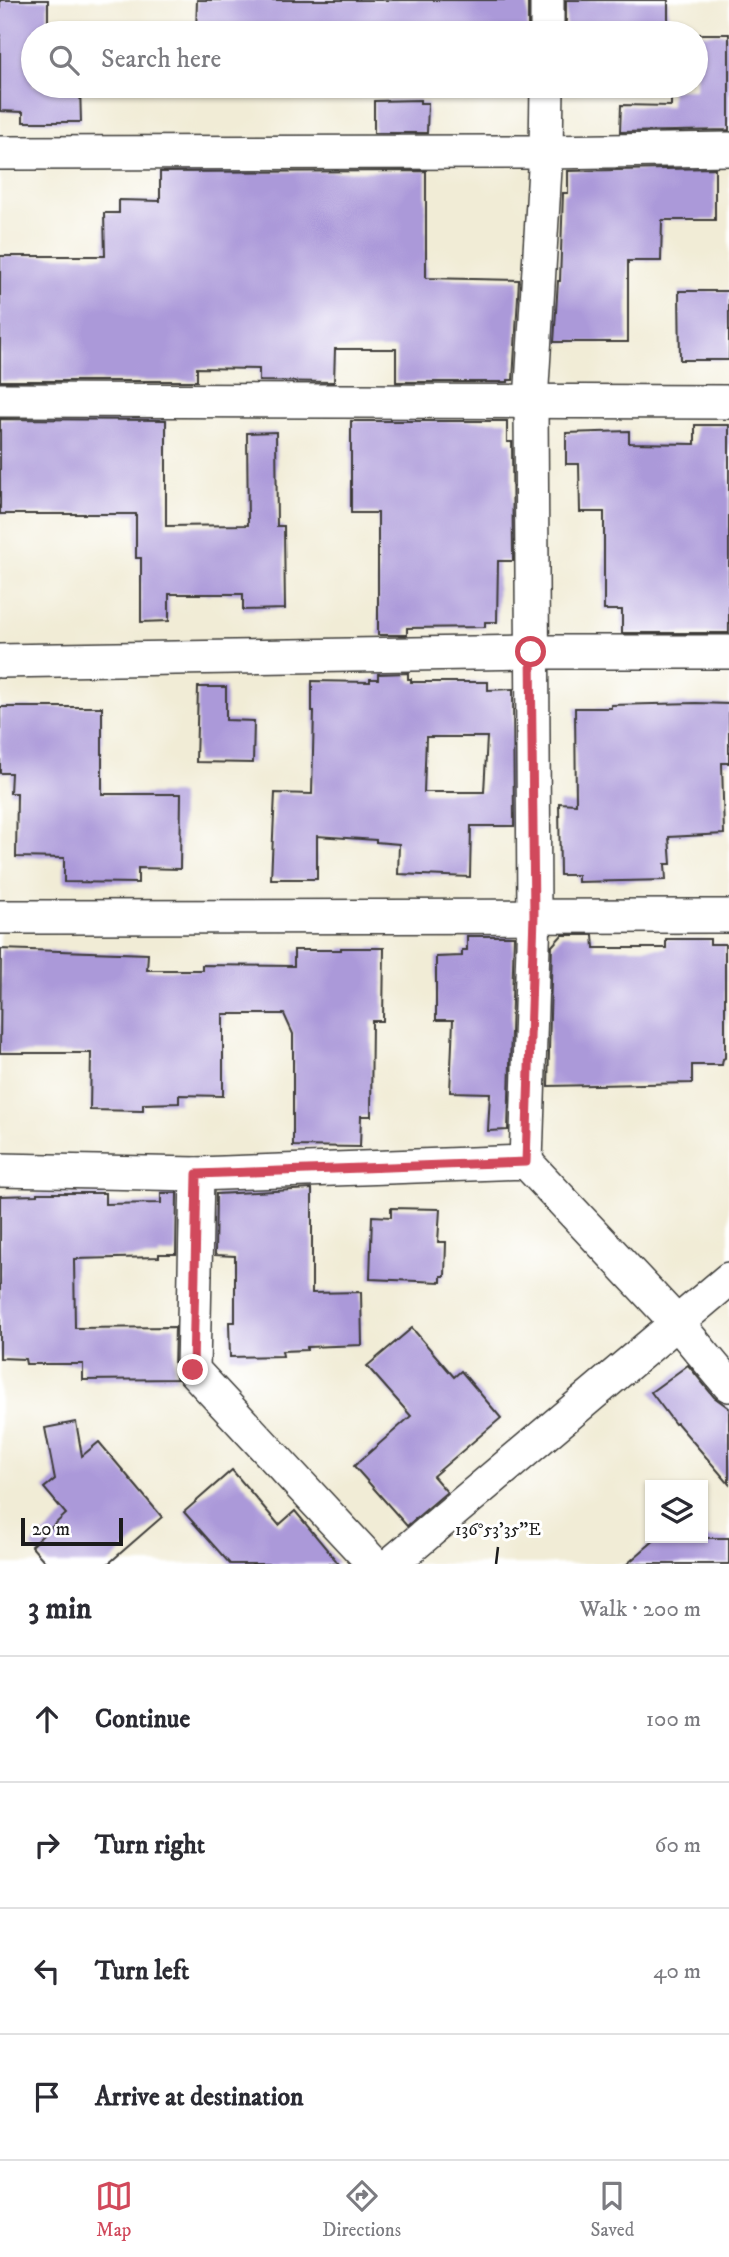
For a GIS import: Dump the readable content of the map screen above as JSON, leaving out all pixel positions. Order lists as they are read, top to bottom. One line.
{"scale_bar":"20 m","page":{"search":"Search here","scale":"20 m","heading":["3 min","Walk · 200 m"],"list":[["Continue","100 m"],["Turn right","60 m"],["Turn left","40 m"],"Arrive at destination"],"nav":["Map","Directions","Saved"]},"coordinates":["136°53'35\"E"]}
